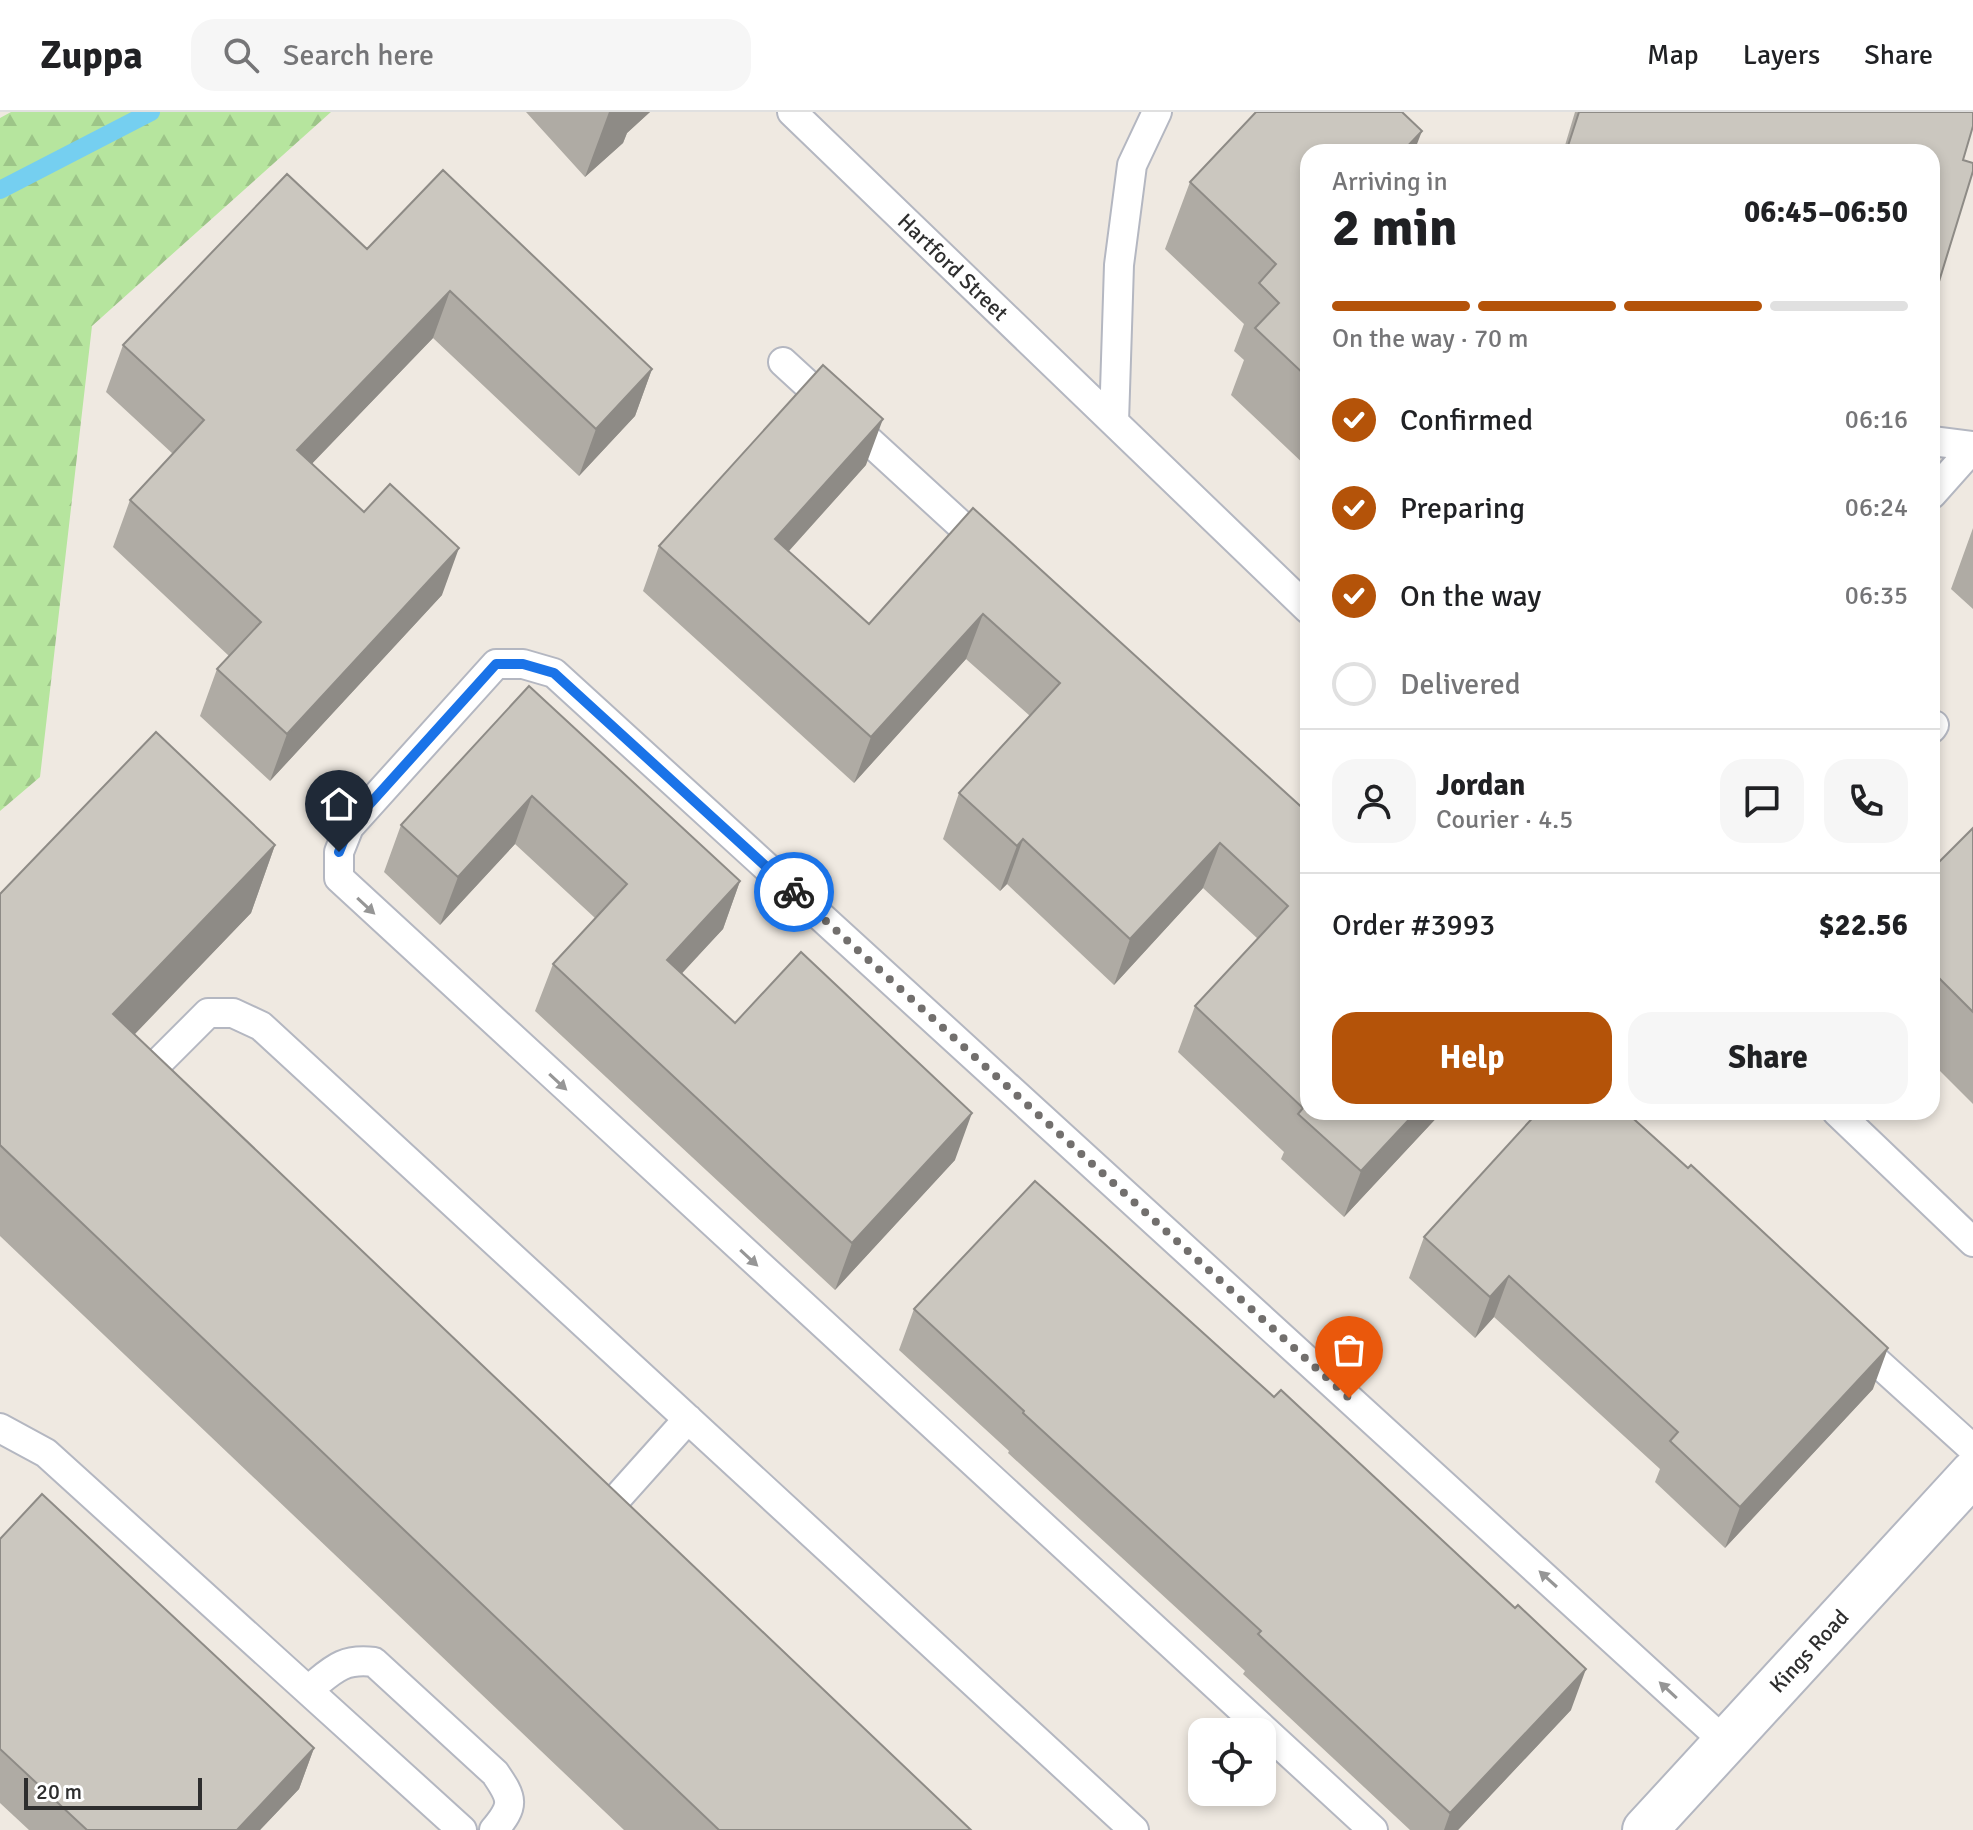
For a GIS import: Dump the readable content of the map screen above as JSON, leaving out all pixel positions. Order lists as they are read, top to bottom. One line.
{"streets":{"street":["Kings Road"],"lane":["Hartford Street"]},"scale_bar":"20 m","page":{"header":"Zuppa","search":"Search here","nav":["Map","Layers","Share"],"heading":["2 min","Arriving in","06:45–06:50"],"panel":["Jordan","Courier · 4.5","Order #3993","$22.56"],"bar":"On the way · 70 m","list":[["Confirmed","06:16"],["Preparing","06:24"],["On the way","06:35"],"Delivered"],"buttons":["Help","Share"],"scale":"20 m"}}
